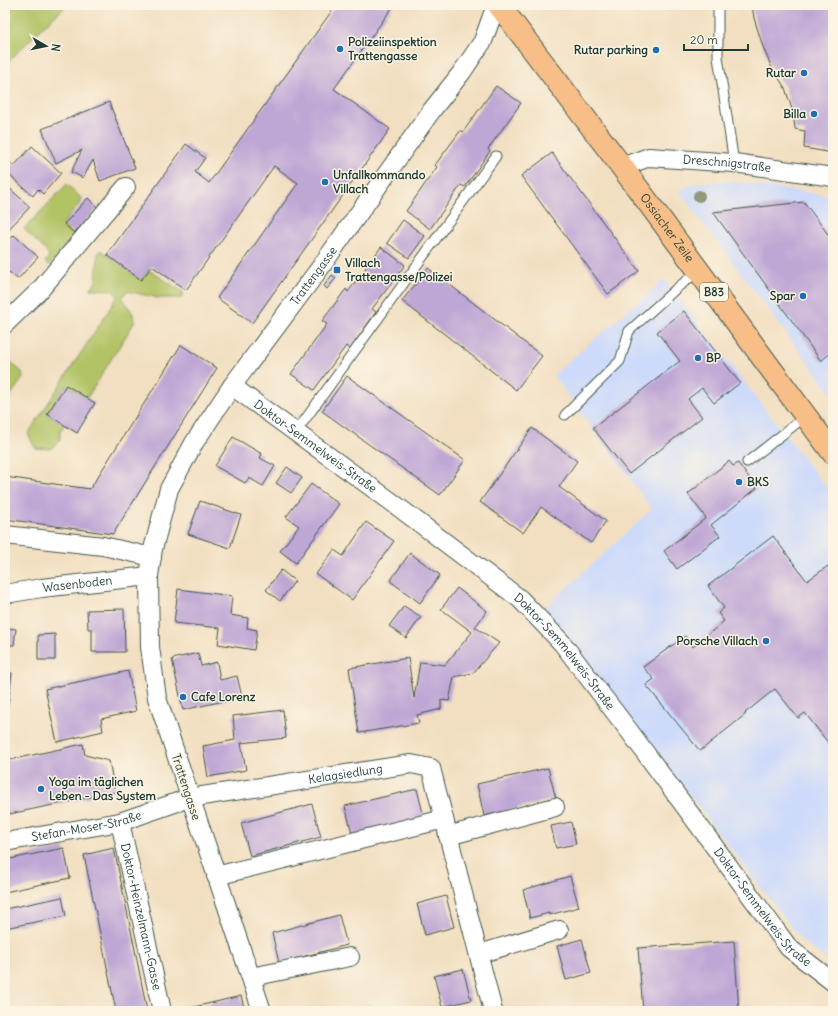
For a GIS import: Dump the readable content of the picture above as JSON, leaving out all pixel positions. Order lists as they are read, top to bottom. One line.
{"streets":{"main road":["Ossiacher Zeile","B83"],"street":["Dreschnigstraße","Trattengasse","Doktor-Semmelweis-Straße","Wasenboden","Kelagsiedlung","Stefan-Moser-Straße","Doktor-Heinzelmann-Gasse"]},"crossings":[["Dreschnigstraße","Ossiacher Zeile"],["Ossiacher Zeile","Trattengasse"],["Trattengasse","Doktor-Semmelweis-Straße"],["Trattengasse","Wasenboden"],["Trattengasse","Kelagsiedlung"],["Trattengasse","Stefan-Moser-Straße"],["Kelagsiedlung","Stefan-Moser-Straße"],["Stefan-Moser-Straße","Doktor-Heinzelmann-Gasse"]],"places":{"other":["Polizeiinspektion Trattengasse","Rutar parking","Rutar","Billa","Unfallkommando Villach","Spar","BP","BKS","Porsche Villach","Cafe Lorenz","Yoga im täglichen Leben - Das System"],"transit":["Villach Trattengasse/Polizei"]},"scale_bar":"20 m","north":"right"}
